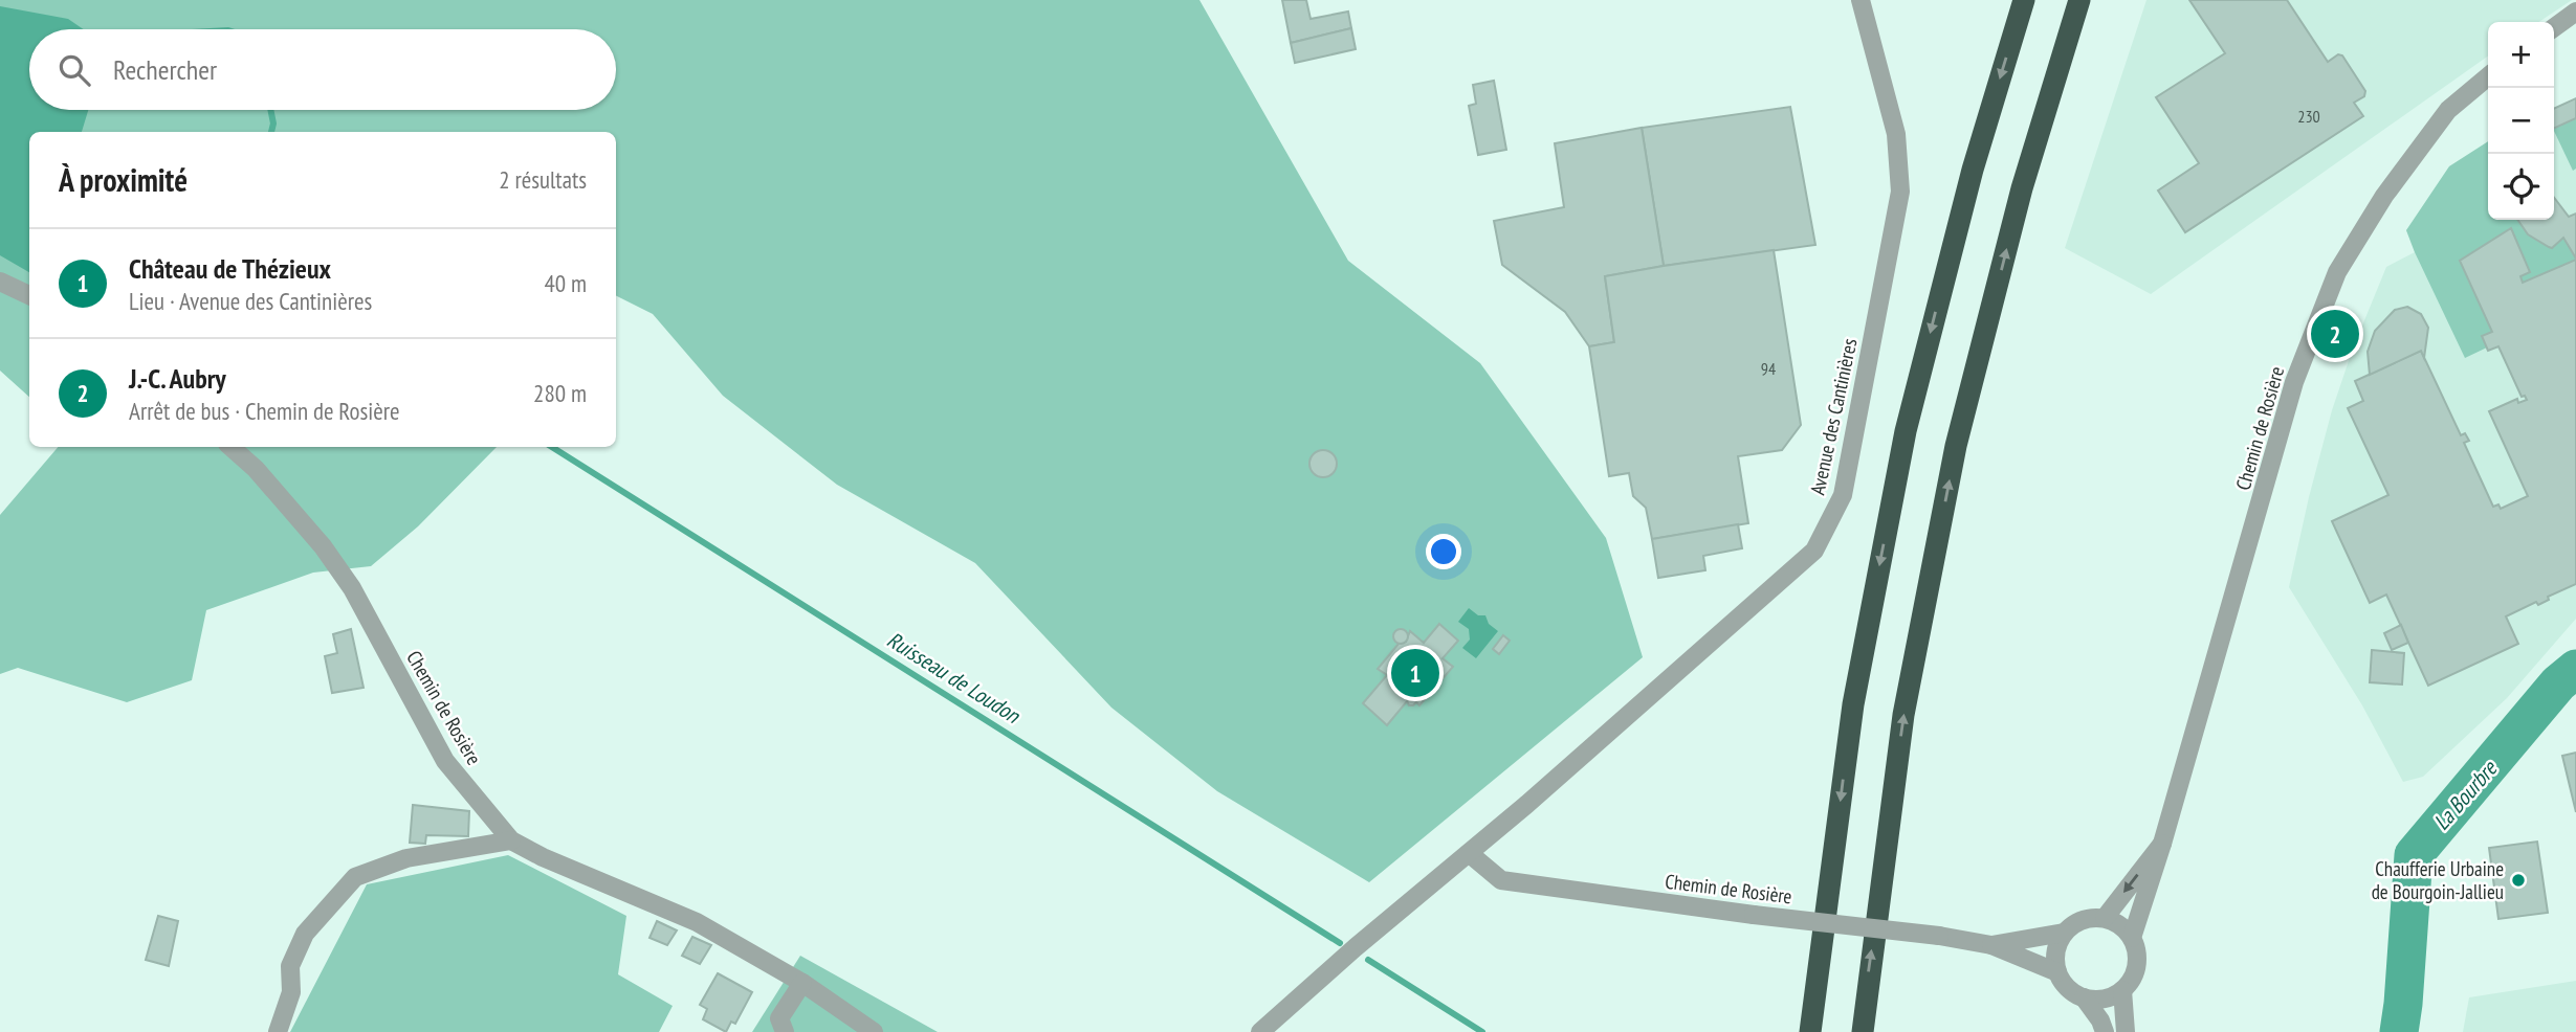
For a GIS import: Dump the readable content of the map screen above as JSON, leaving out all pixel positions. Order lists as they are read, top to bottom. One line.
{"streets":{"street":["Avenue des Cantinières","Chemin de Rosière"]},"crossings":[["Avenue des Cantinières","Chemin de Rosière"]],"water":["Ruisseau de Loudon","La Bourbre"],"places":["Chaufferie Urbaine de Bourgoin-Jallieu"],"house_numbers":["230","94"],"page":{"map_buttons":["+","−"],"search":"Rechercher","heading":["À proximité","2 résultats"],"list":[{"mark":"1","name":"Château de Thézieux","note":"Lieu · Avenue des Cantinières","value":"40 m"},{"mark":"2","name":"J.-C. Aubry","note":"Arrêt de bus · Chemin de Rosière","value":"280 m"}],"pins":["2","1"]}}
